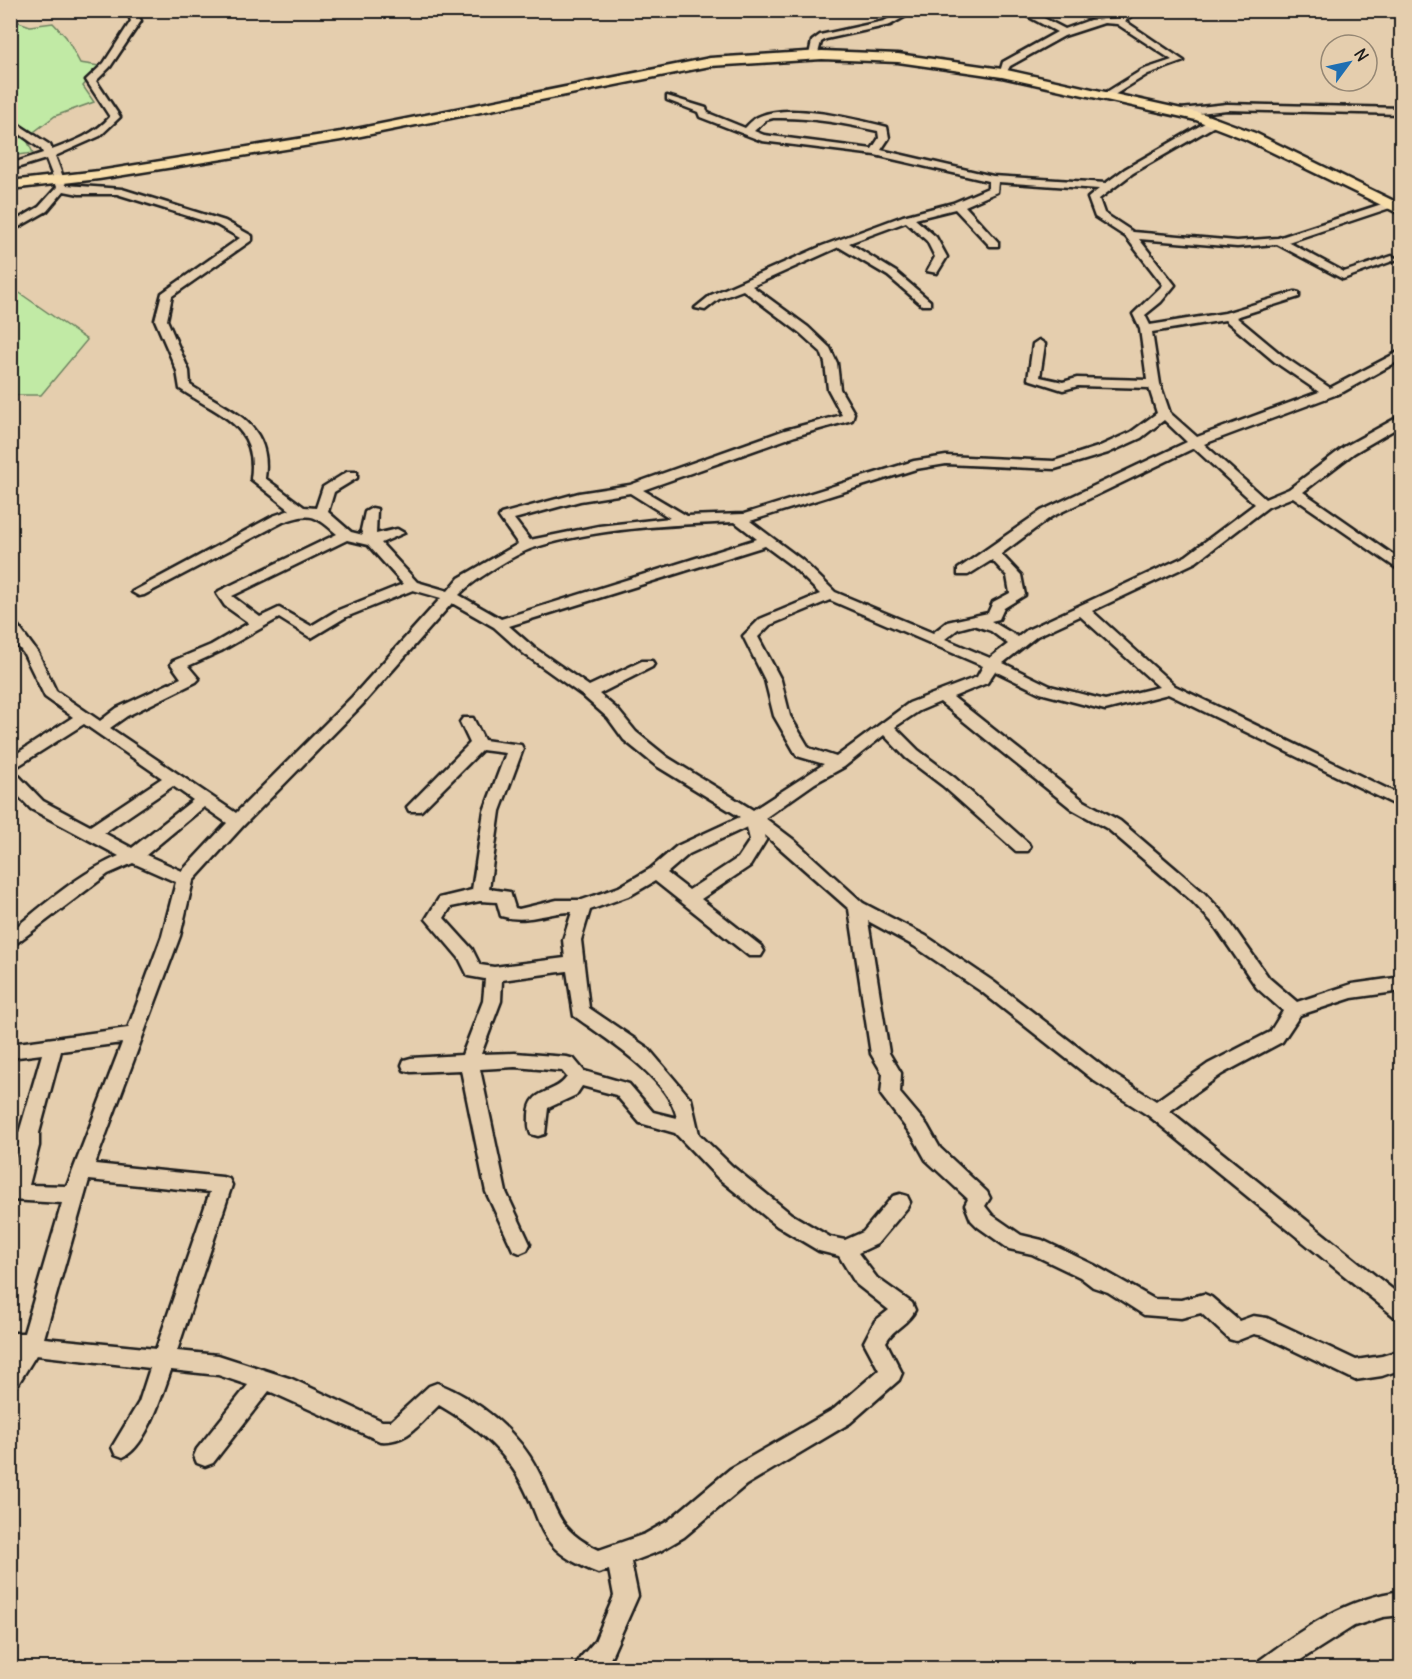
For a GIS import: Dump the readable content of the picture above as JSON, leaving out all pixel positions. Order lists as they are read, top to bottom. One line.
{"north":"top right"}
